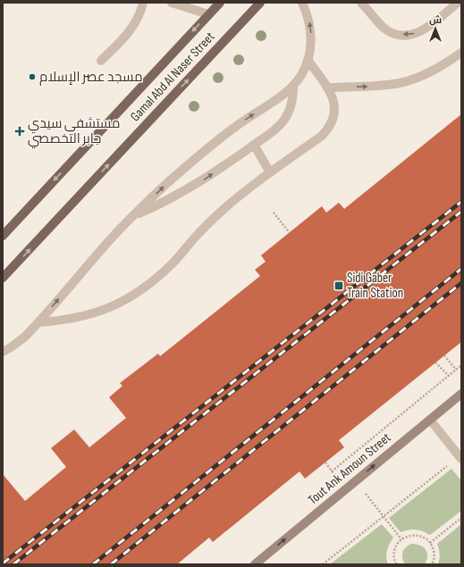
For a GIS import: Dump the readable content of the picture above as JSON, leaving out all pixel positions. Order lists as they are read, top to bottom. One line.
{"streets":{"main road":["Gamal Abd Al Naser Street","Tout Ank Amoun Street"]},"one_way":["Tout Ank Amoun Street"],"places":{"other":["مسجد عصر الإسلام"],"health":["مستشفى سيدي جابر التخصصي"],"transit":["Sidi Gaber Train Station"]},"north":"top"}
